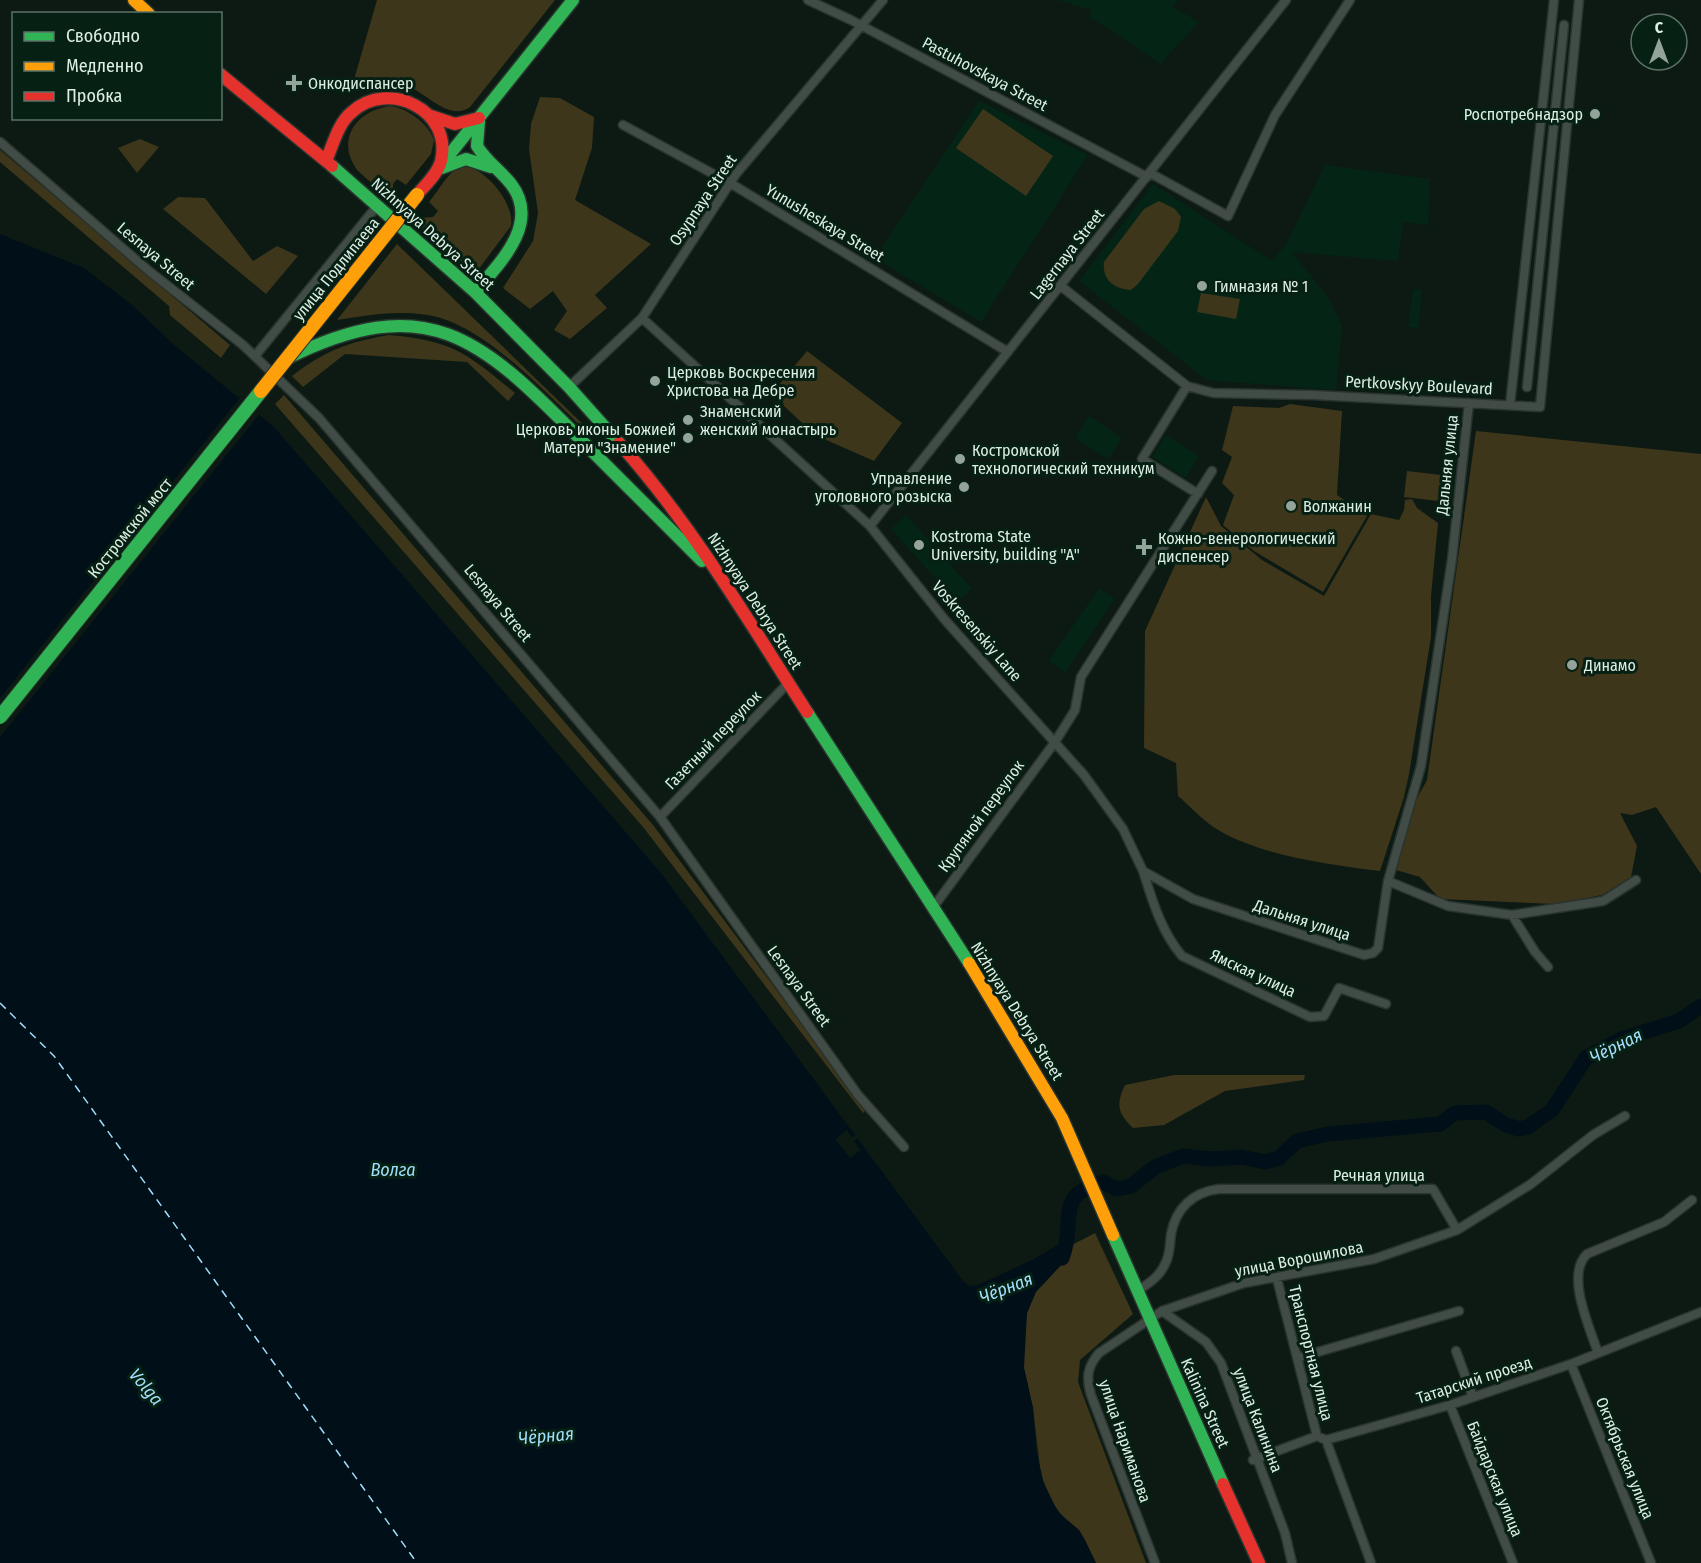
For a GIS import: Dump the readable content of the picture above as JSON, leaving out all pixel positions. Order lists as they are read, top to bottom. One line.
{"streets":{"main road":["Nizhnyaya Debrya Street","улица Подлипаева","Костромской мост","Kalinina Street"],"street":["Pastuhovskaya Street","Osypnaya Street","Yunusheskaya Street","Lagernaya Street","Lesnaya Street","Pertkovskyy Boulevard","Дальняя улица","Voskresenskiy Lane","Газетный переулок","Крупяной переулок","Ямская улица","Речная улица","улица Ворошилова","Транспортная улица","Татарский проезд","улица Калинина","улица Нариманова","Октябрьская улица","Байдарская улица"]},"crossings":[["Pastuhovskaya Street","Osypnaya Street"],["Pastuhovskaya Street","Lagernaya Street"],["Osypnaya Street","Yunusheskaya Street"],["Osypnaya Street","Nizhnyaya Debrya Street"],["Osypnaya Street","Voskresenskiy Lane"],["Yunusheskaya Street","Lagernaya Street"],["Nizhnyaya Debrya Street","Газетный переулок"],["Nizhnyaya Debrya Street","Крупяной переулок"],["Nizhnyaya Debrya Street","Kalinina Street"],["Lagernaya Street","Pertkovskyy Boulevard"],["Lagernaya Street","Voskresenskiy Lane"],["Lesnaya Street","Газетный переулок"],["улица Подлипаева","Костромской мост"],["Pertkovskyy Boulevard","Дальняя улица"],["Дальняя улица","Ямская улица"],["Voskresenskiy Lane","Крупяной переулок"],["Речная улица","улица Ворошилова"],["Речная улица","Kalinina Street"],["улица Ворошилова","Транспортная улица"],["улица Ворошилова","Kalinina Street"],["улица Ворошилова","улица Калинина"],["улица Ворошилова","улица Нариманова"],["Транспортная улица","Татарский проезд"],["Татарский проезд","Октябрьская улица"],["Татарский проезд","Байдарская улица"],["Kalinina Street","улица Нариманова"]],"water":["Чёрная","Волга","Volga"],"places":{"health":["Онкодиспансер","Кожно-венерологический диспенсер"],"other":["Роспотребнадзор","Гимназия № 1","Церковь Воскресения Христова на Дебре","Знаменский женский монастырь","Церковь иконы Божией Матери \"Знамение\"","Костромской технологический техникум","Управление уголовного розыска","Волжанин","Kostroma State University, building \"A\"","Динамо"]},"legend":["Свободно","Медленно","Пробка"],"north":"top"}
